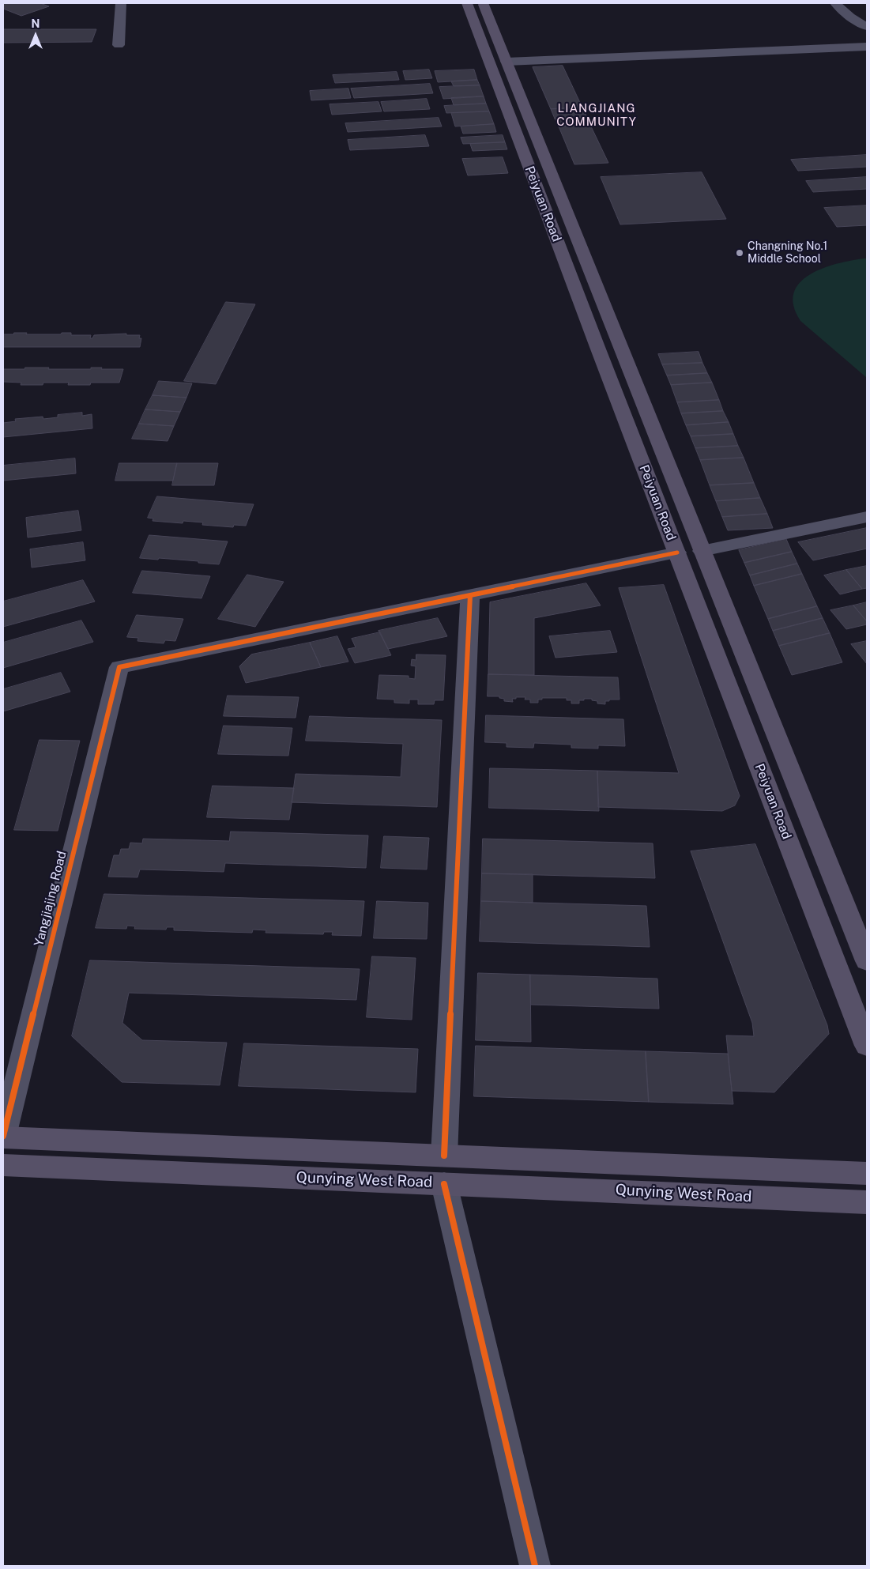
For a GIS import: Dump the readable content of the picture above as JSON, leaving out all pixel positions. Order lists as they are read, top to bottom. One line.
{"streets":{"main road":["Peiyuan Road","Qunying West Road"],"street":["Yangjiajing Road"]},"crossings":[["Yangjiajing Road","Qunying West Road"]],"districts":["LIANGJIANG COMMUNITY"],"places":["Changning No.1 Middle School"],"north":"top"}
